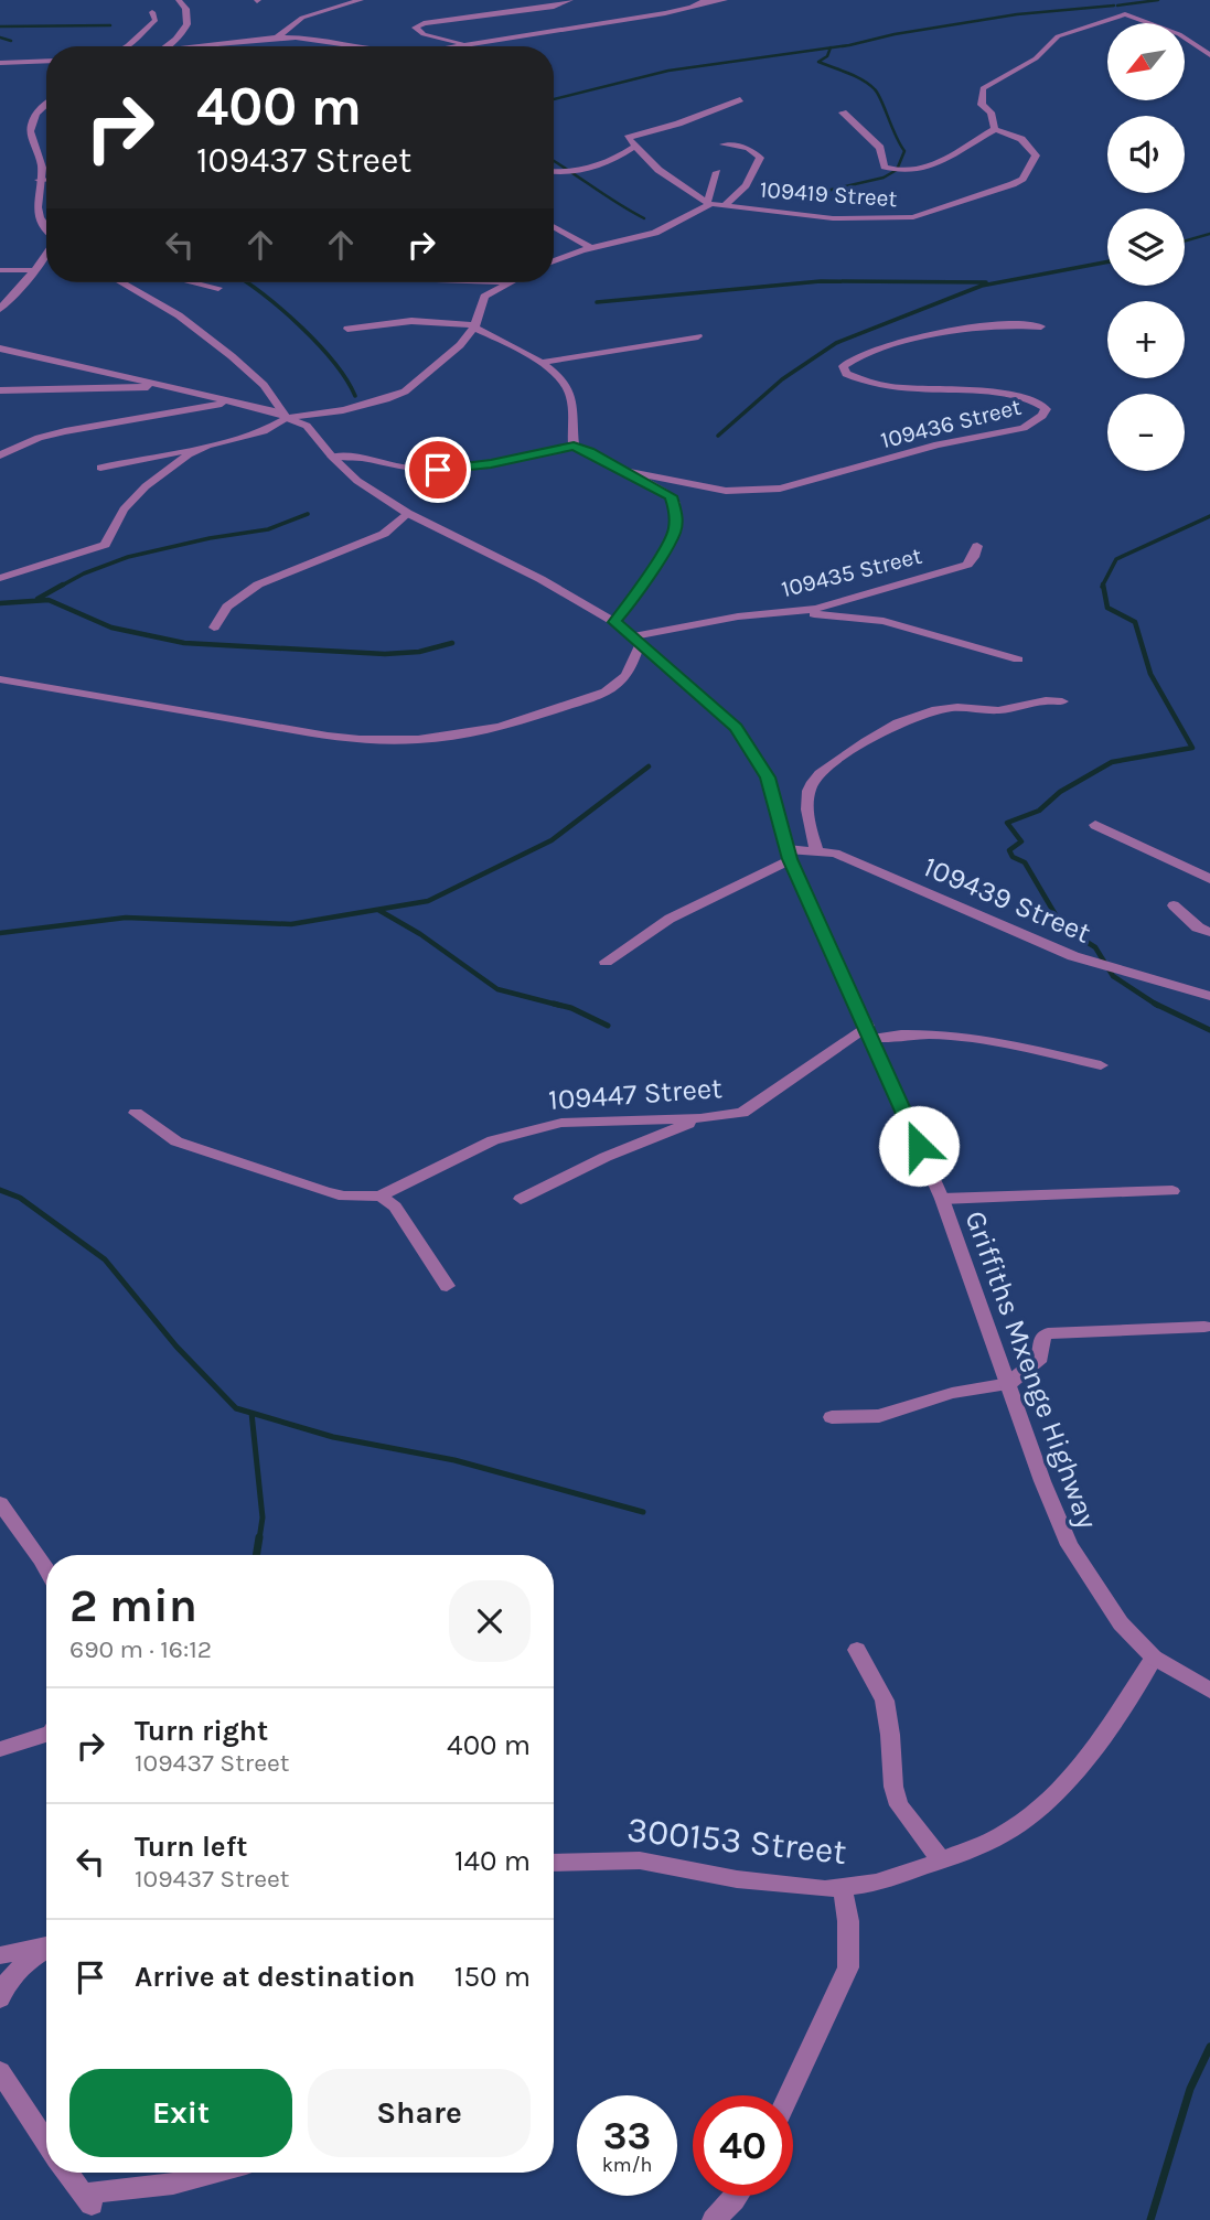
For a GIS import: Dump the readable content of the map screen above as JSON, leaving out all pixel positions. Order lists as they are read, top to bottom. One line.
{"streets":{"street":["109419 Street","109436 Street","109435 Street","109439 Street","109447 Street","Griffiths Mxenge Highway","300153 Street"]},"crossings":[["109435 Street","Griffiths Mxenge Highway"],["109439 Street","Griffiths Mxenge Highway"],["109447 Street","Griffiths Mxenge Highway"],["Griffiths Mxenge Highway","300153 Street"]],"north":"bottom left","page":{"map_buttons":["+","−"],"turn":["400 m","109437 Street"],"heading":["2 min","690 m · 16:12"],"list":[{"name":"Turn right","note":"109437 Street","value":"400 m"},{"name":"Turn left","note":"109437 Street","value":"140 m"},{"name":"Arrive at destination","value":"150 m"}],"buttons":["Exit","Share"],"speed":"33 km/h","limit":"40"}}
